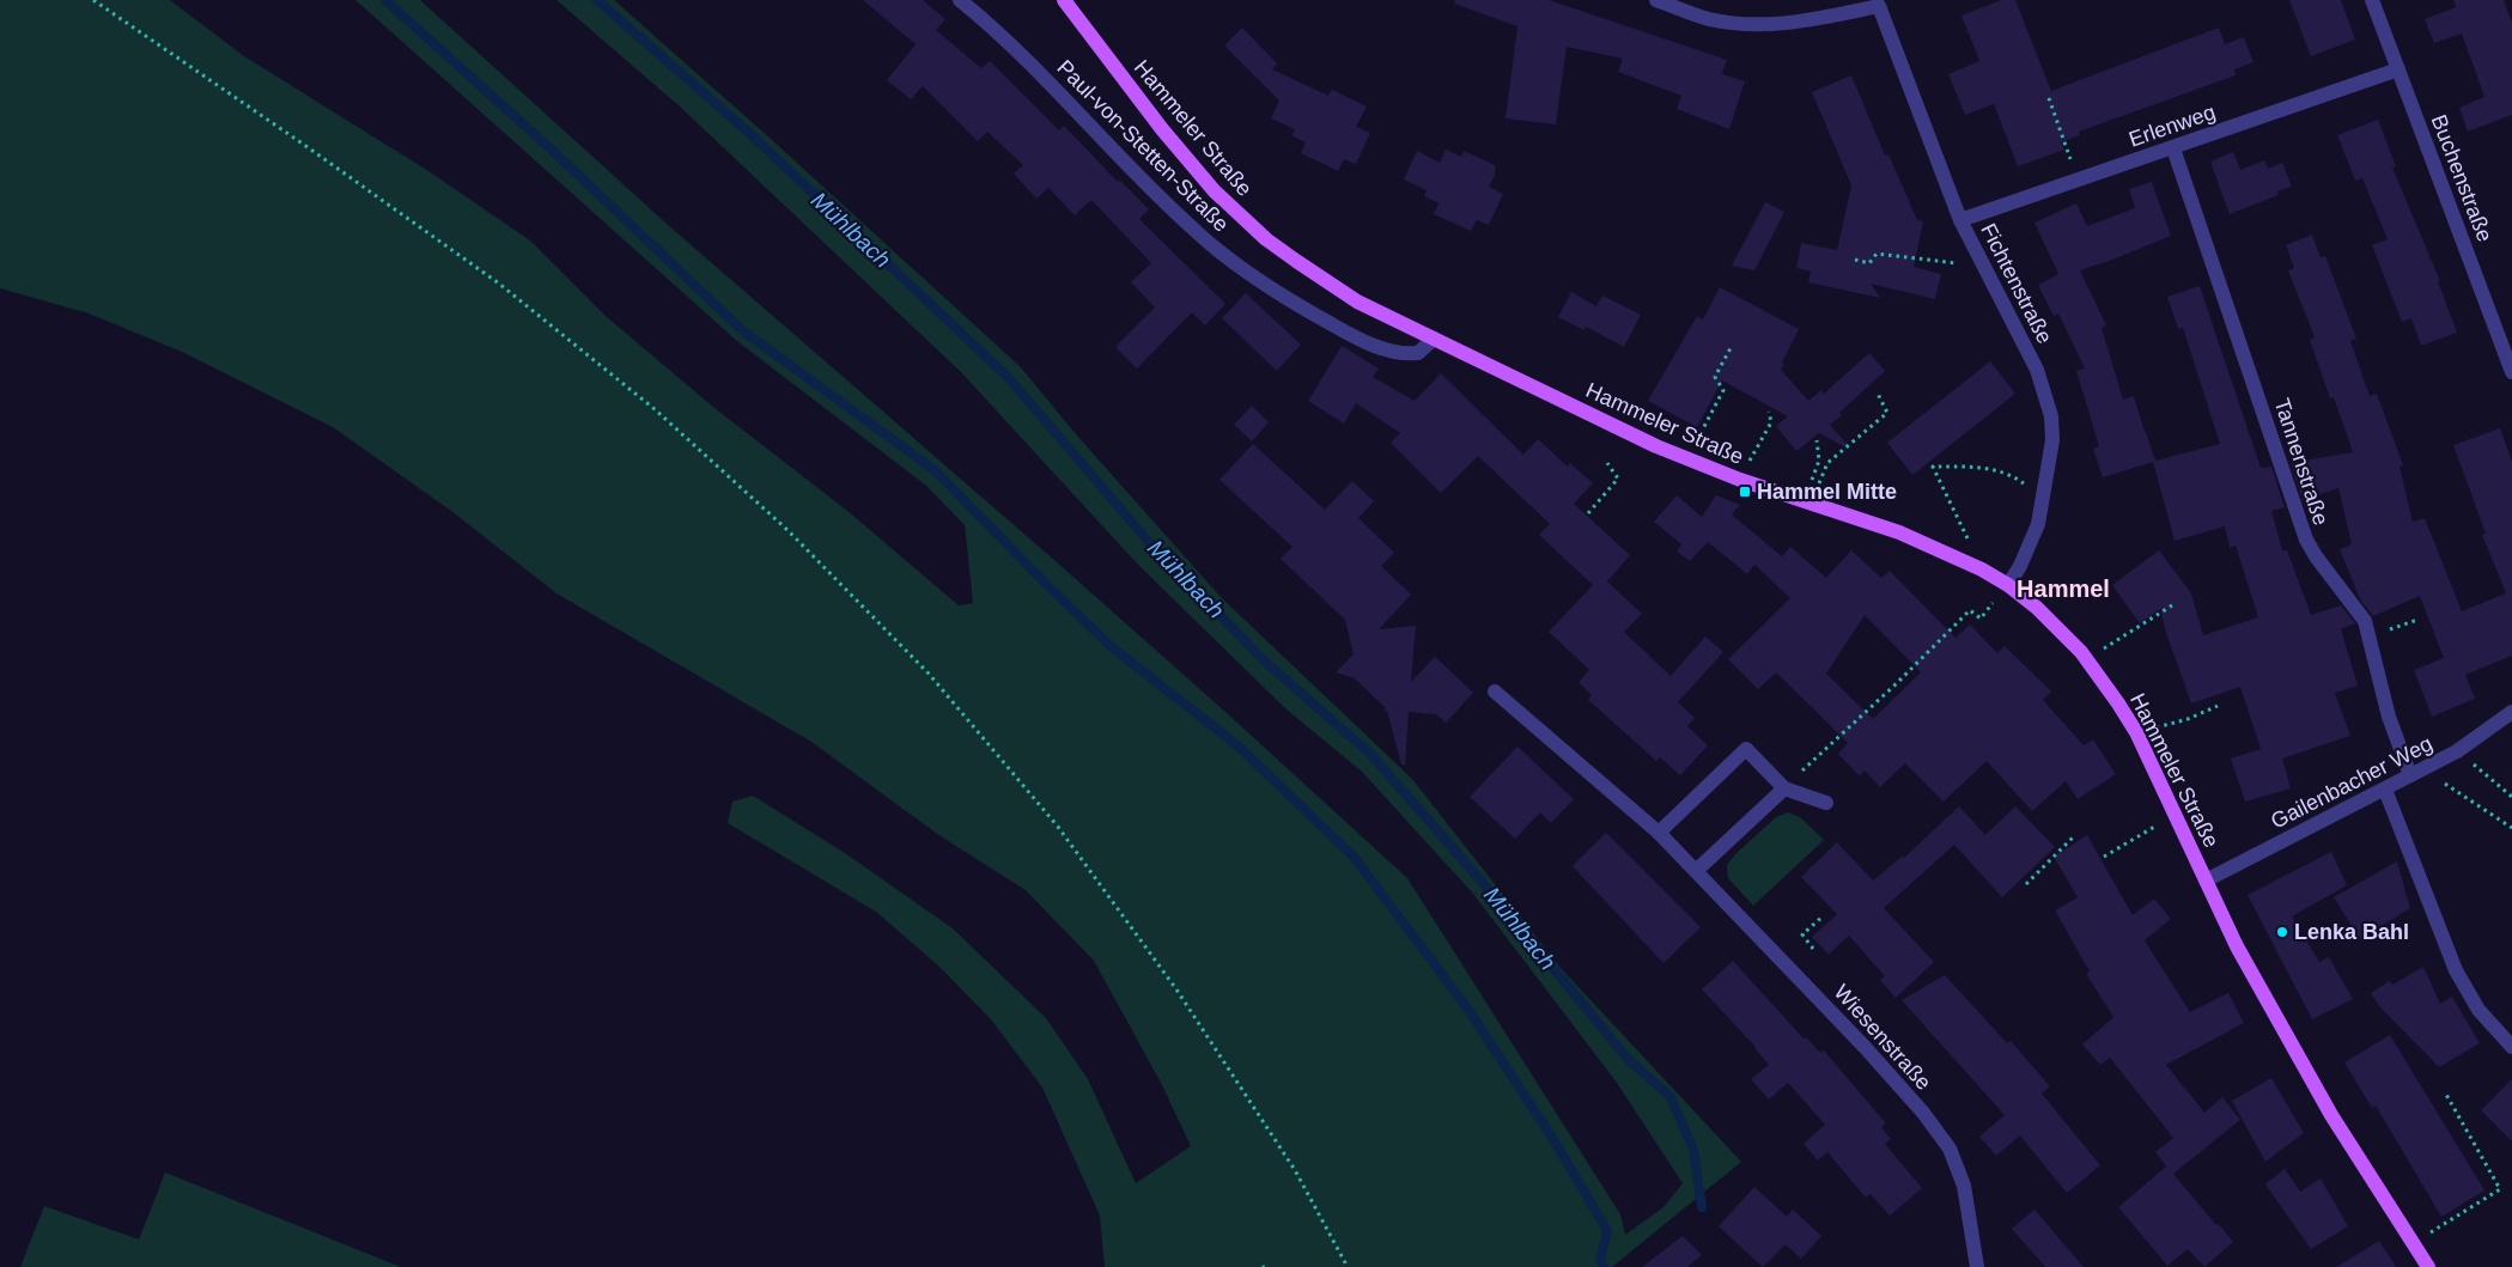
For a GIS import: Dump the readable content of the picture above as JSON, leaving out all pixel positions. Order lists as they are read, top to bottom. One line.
{"streets":{"main road":["Hammeler Straße"],"street":["Erlenweg","Paul-von-Stetten-Straße","Buchenstraße","Fichtenstraße","Tannenstraße","Gailenbacher Weg","Wiesenstraße"]},"crossings":[["Erlenweg","Buchenstraße"],["Erlenweg","Fichtenstraße"],["Erlenweg","Tannenstraße"],["Hammeler Straße","Paul-von-Stetten-Straße"],["Hammeler Straße","Fichtenstraße"],["Hammeler Straße","Gailenbacher Weg"],["Tannenstraße","Gailenbacher Weg"]],"districts":["Hammel"],"water":["Mühlbach"],"places":{"transit":["Hammel Mitte"],"other":["Lenka Bahl"]}}
